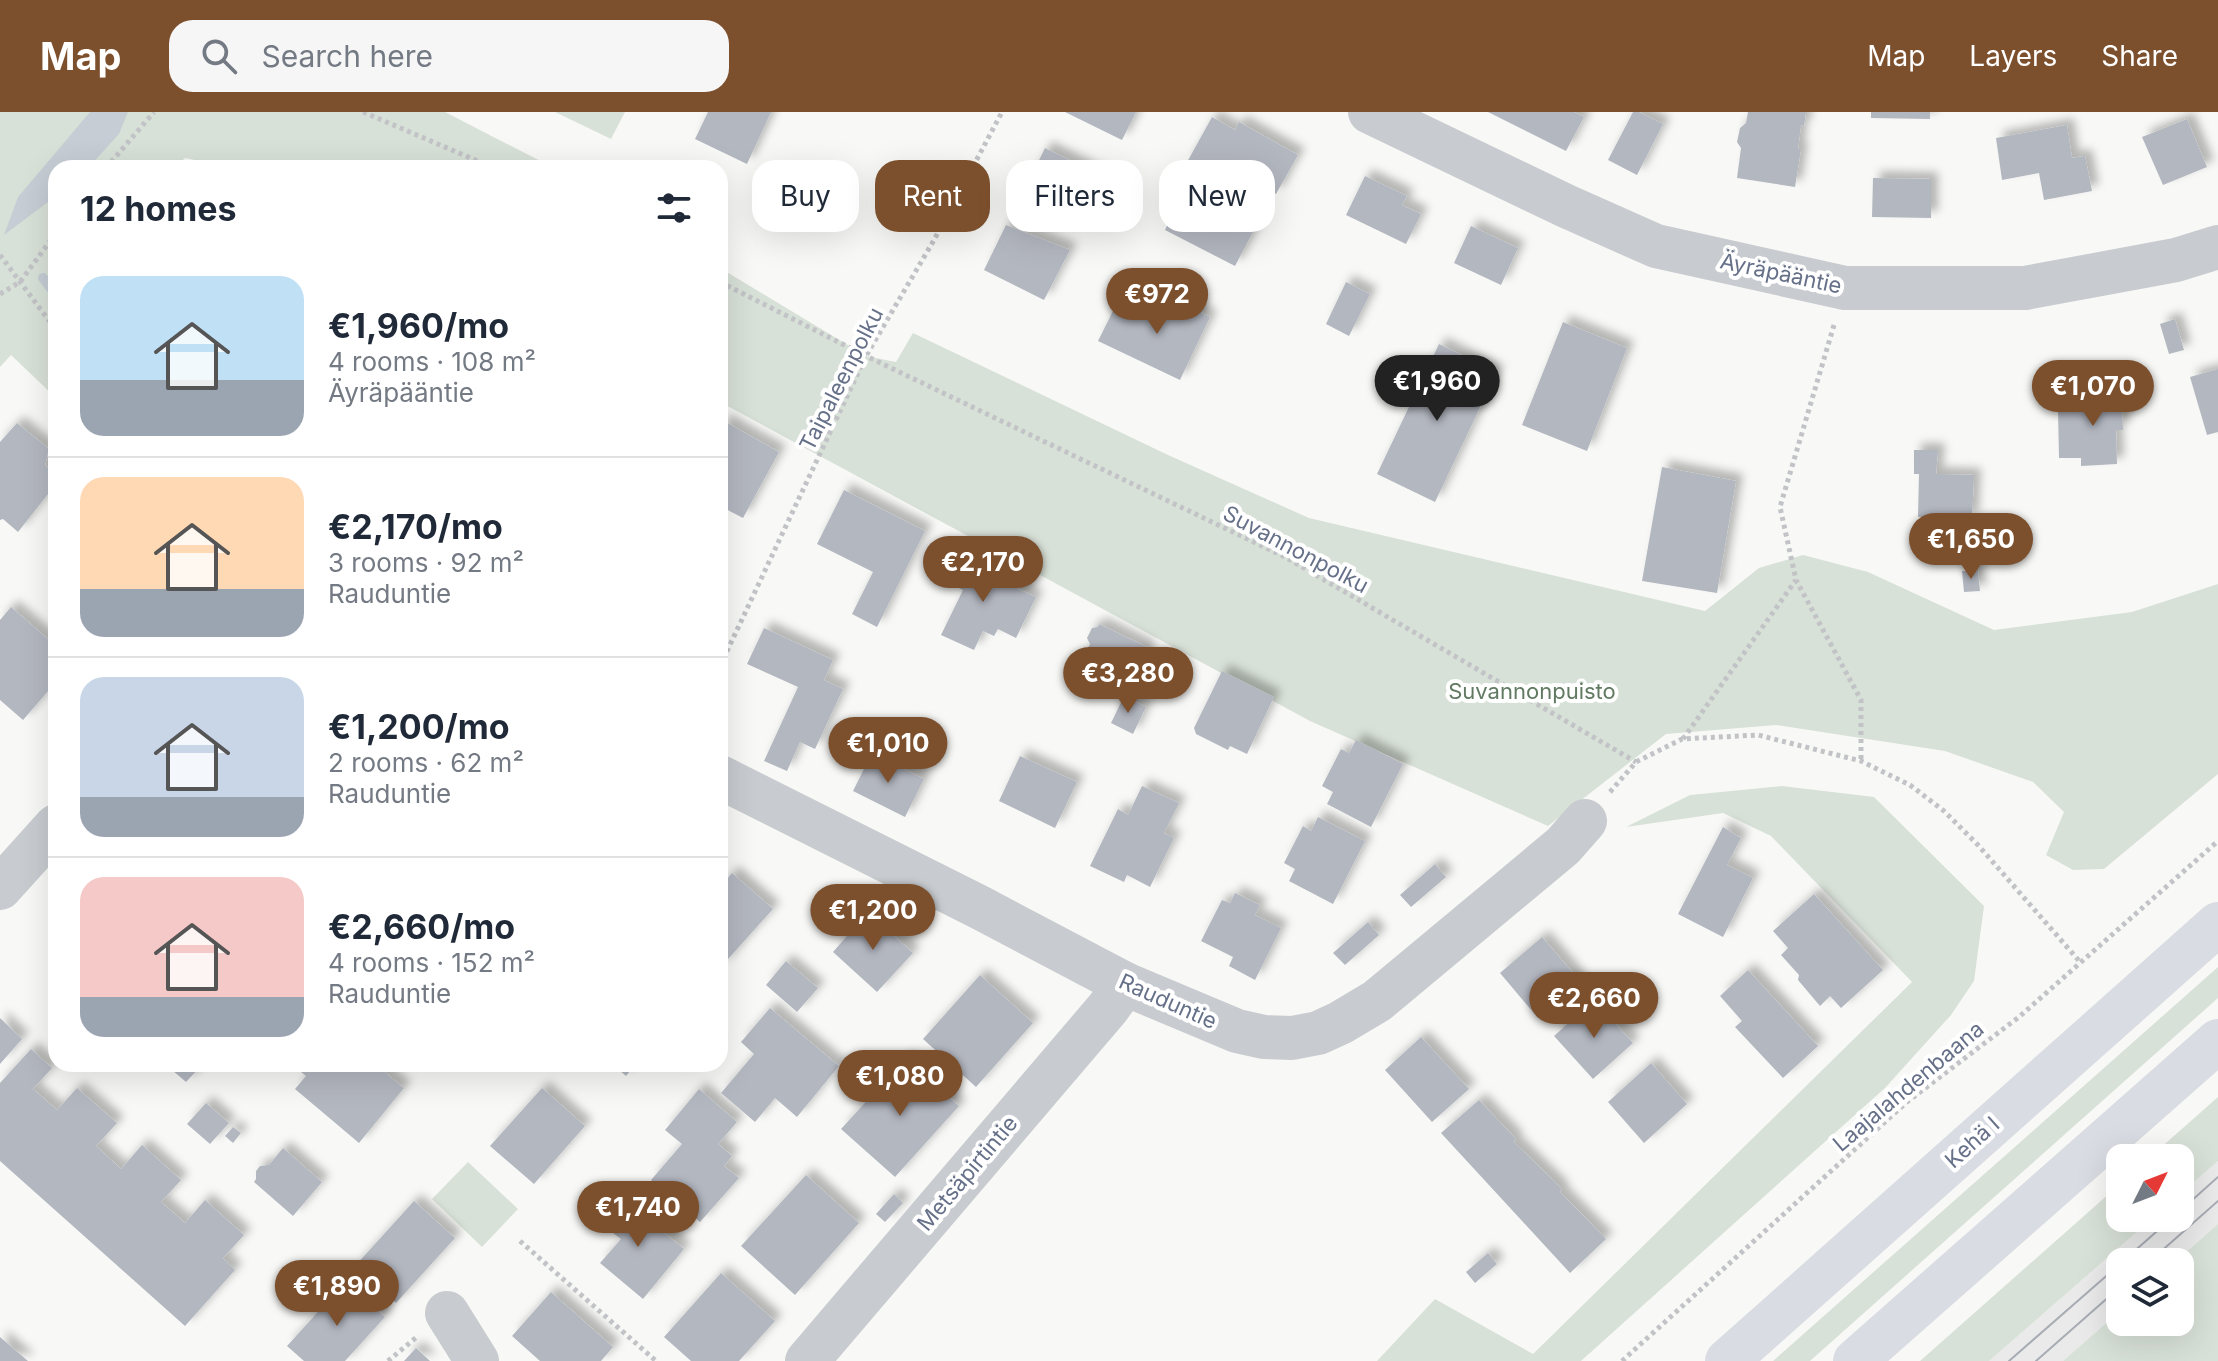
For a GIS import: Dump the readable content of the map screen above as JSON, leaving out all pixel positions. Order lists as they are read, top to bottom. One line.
{"streets":{"highway":["Kehä I"],"street":["Äyräpääntie","Rauduntie","Metsäpirtintie"],"path":["Taipaleenpolku","Suvannonpolku","Laajalahdenbaana"]},"crossings":[["Taipaleenpolku","Suvannonpolku"],["Suvannonpolku","Laajalahdenbaana"],["Rauduntie","Metsäpirtintie"]],"parks":["Suvannonpuisto"],"north":"top right","page":{"header":"Map","search":"Search here","nav":["Map","Layers","Share"],"chip":["Buy","Rent","Filters","New"],"heading":"12 homes","list":[{"name":"€1,960/mo","note":"4 rooms · 108 m² · Äyräpääntie"},{"name":"€2,170/mo","note":"3 rooms · 92 m² · Rauduntie"},{"name":"€1,200/mo","note":"2 rooms · 62 m² · Rauduntie"},{"name":"€2,660/mo","note":"4 rooms · 152 m² · Rauduntie"}],"price":["€972","€1,960","€1,070","€1,650","€2,170","€3,280","€1,010","€1,200","€2,660","€1,080","€1,740","€1,890"]}}
